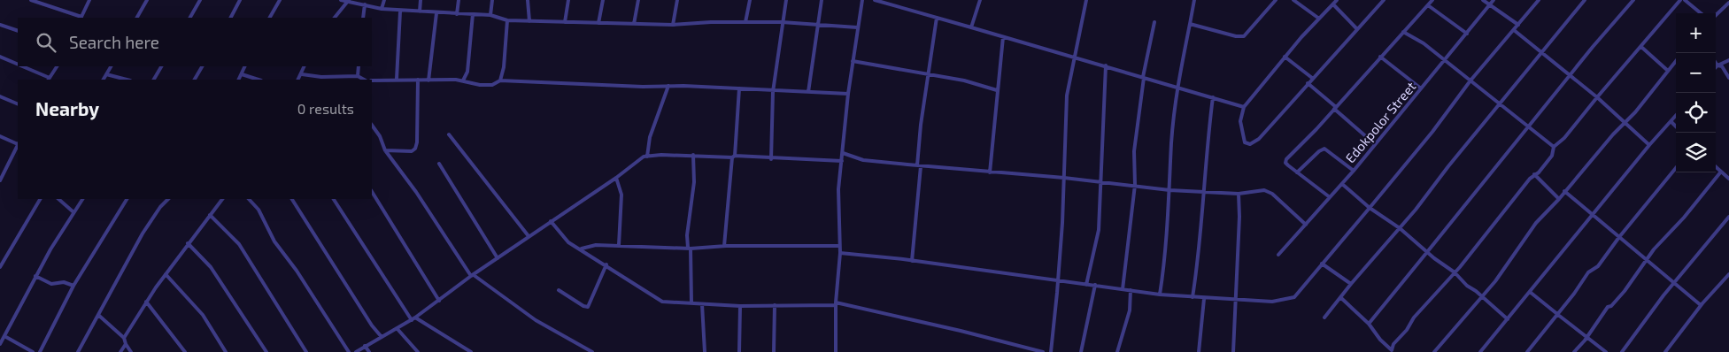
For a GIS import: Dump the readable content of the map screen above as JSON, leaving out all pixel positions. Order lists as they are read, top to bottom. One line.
{"streets":{"street":["Edokpolor Street"]},"page":{"map_buttons":["+","−"],"search":"Search here","heading":["Nearby","0 results"]}}
